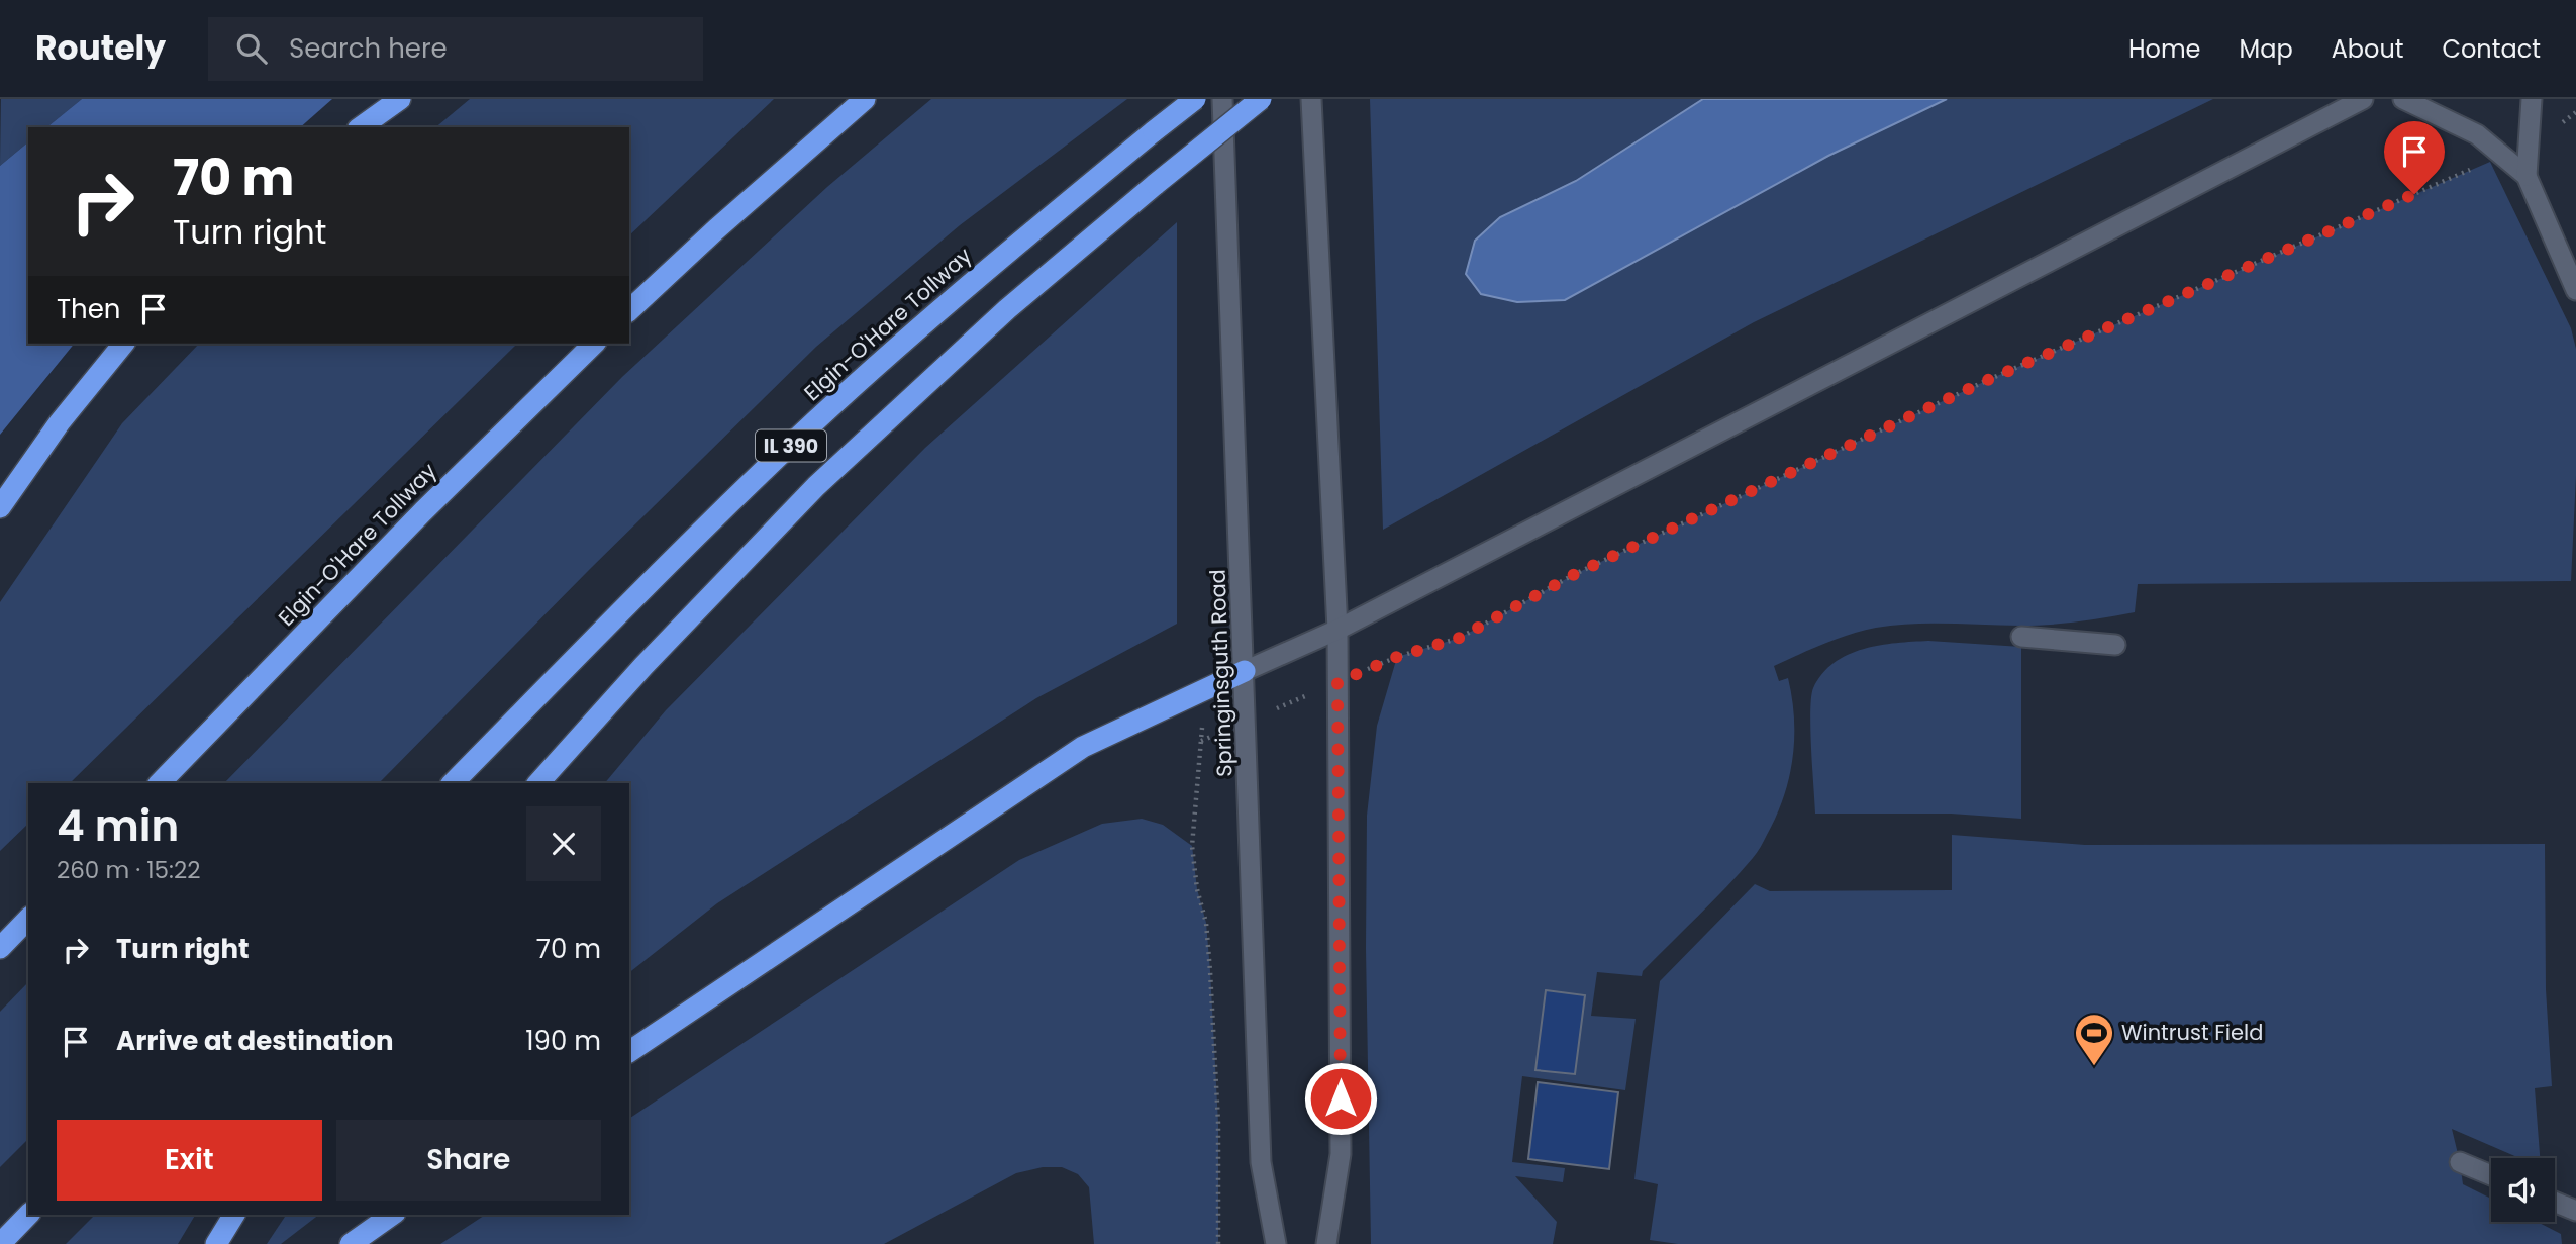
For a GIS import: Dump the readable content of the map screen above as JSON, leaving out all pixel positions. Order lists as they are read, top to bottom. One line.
{"streets":{"highway":["Elgin-O'Hare Tollway","IL 390"],"street":["Springinsguth Road"]},"places":{"sports":["Wintrust Field"]},"page":{"header":"Routely","search":"Search here","nav":["Home","Map","About","Contact"],"turn":["70 m","Turn right"],"then":"Then","heading":["4 min","260 m · 15:22"],"list":[{"name":"Turn right","value":"70 m"},{"name":"Arrive at destination","value":"190 m"}],"buttons":["Exit","Share"]}}
